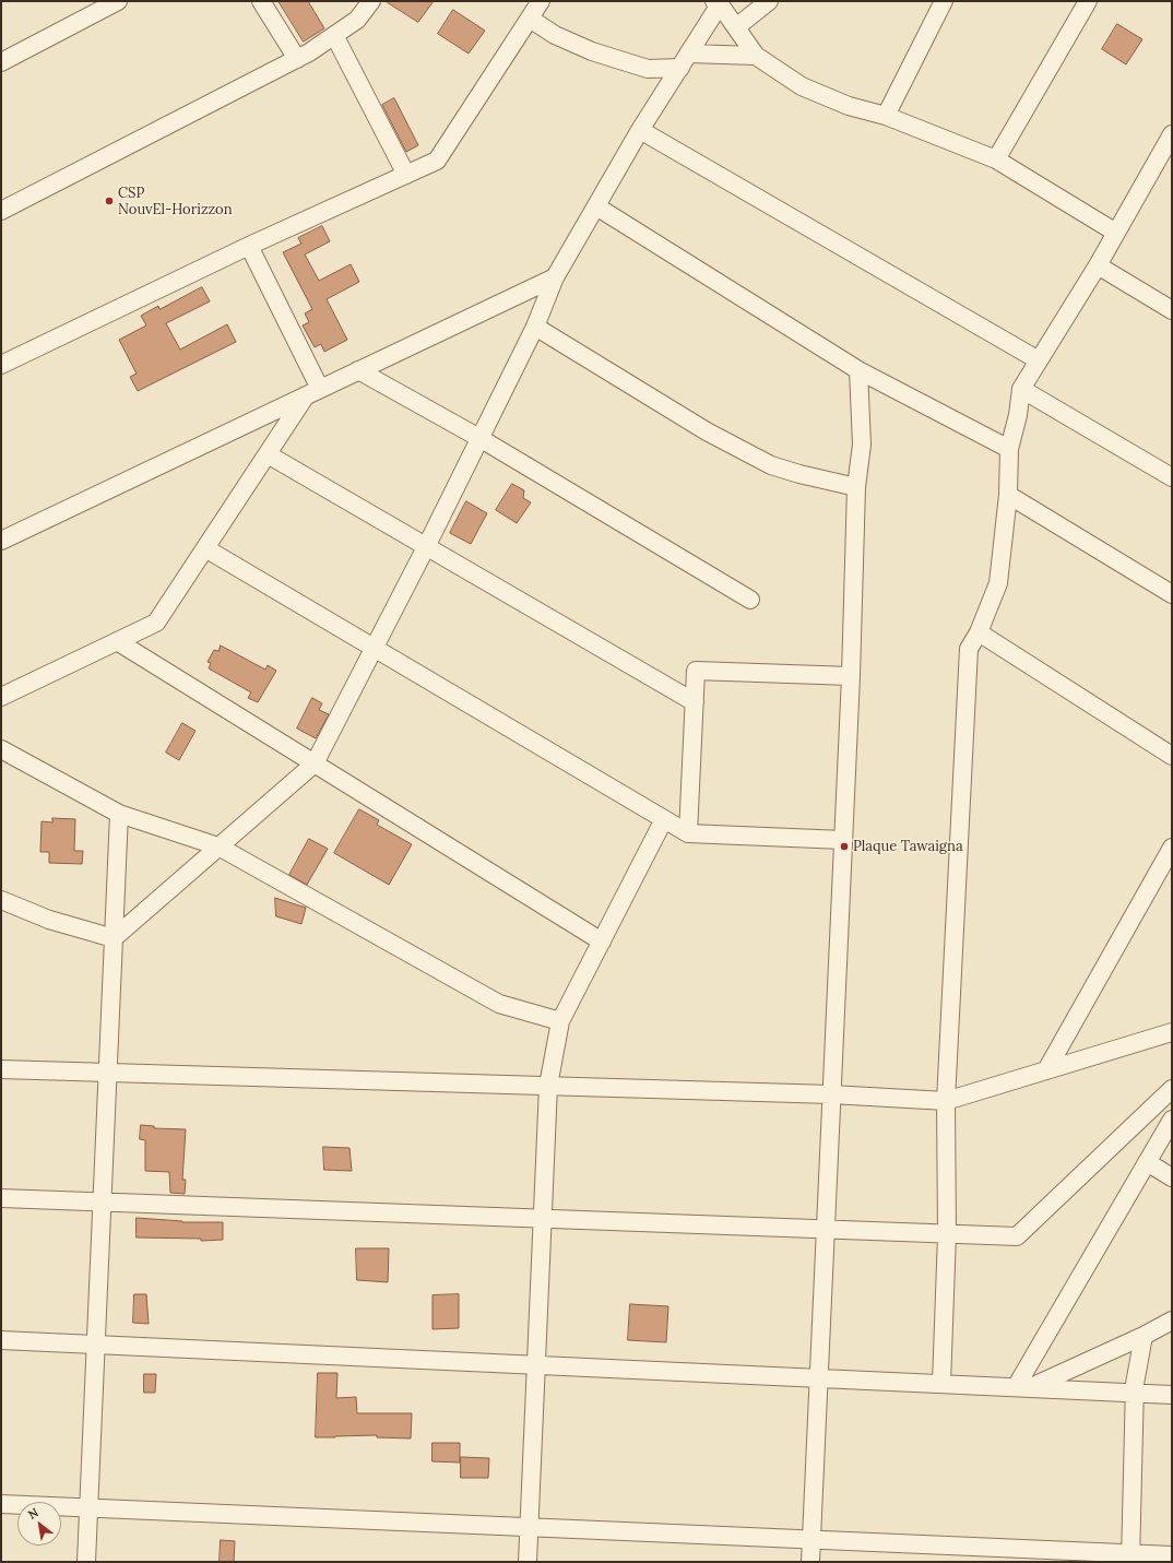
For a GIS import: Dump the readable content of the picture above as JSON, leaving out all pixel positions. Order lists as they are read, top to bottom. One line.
{"places":["CSP NouvEl-Horizzon","Plaque Tawaigna"],"north":"top left"}
